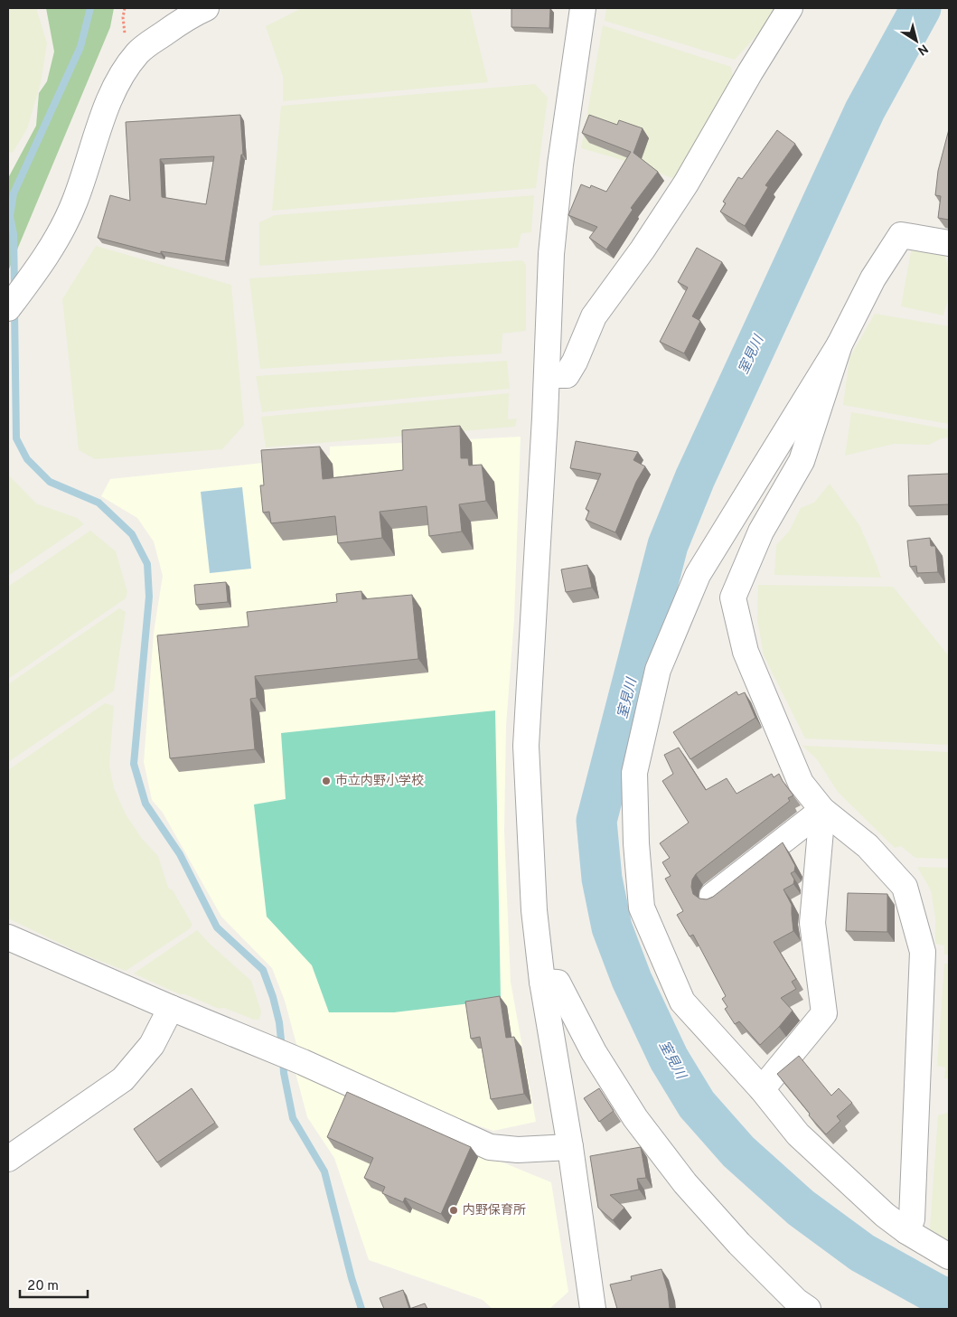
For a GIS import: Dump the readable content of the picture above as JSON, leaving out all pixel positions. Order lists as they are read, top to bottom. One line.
{"water":["室見川"],"places":["市立内野小学校","内野保育所"],"scale_bar":"20 m","north":"bottom right"}
